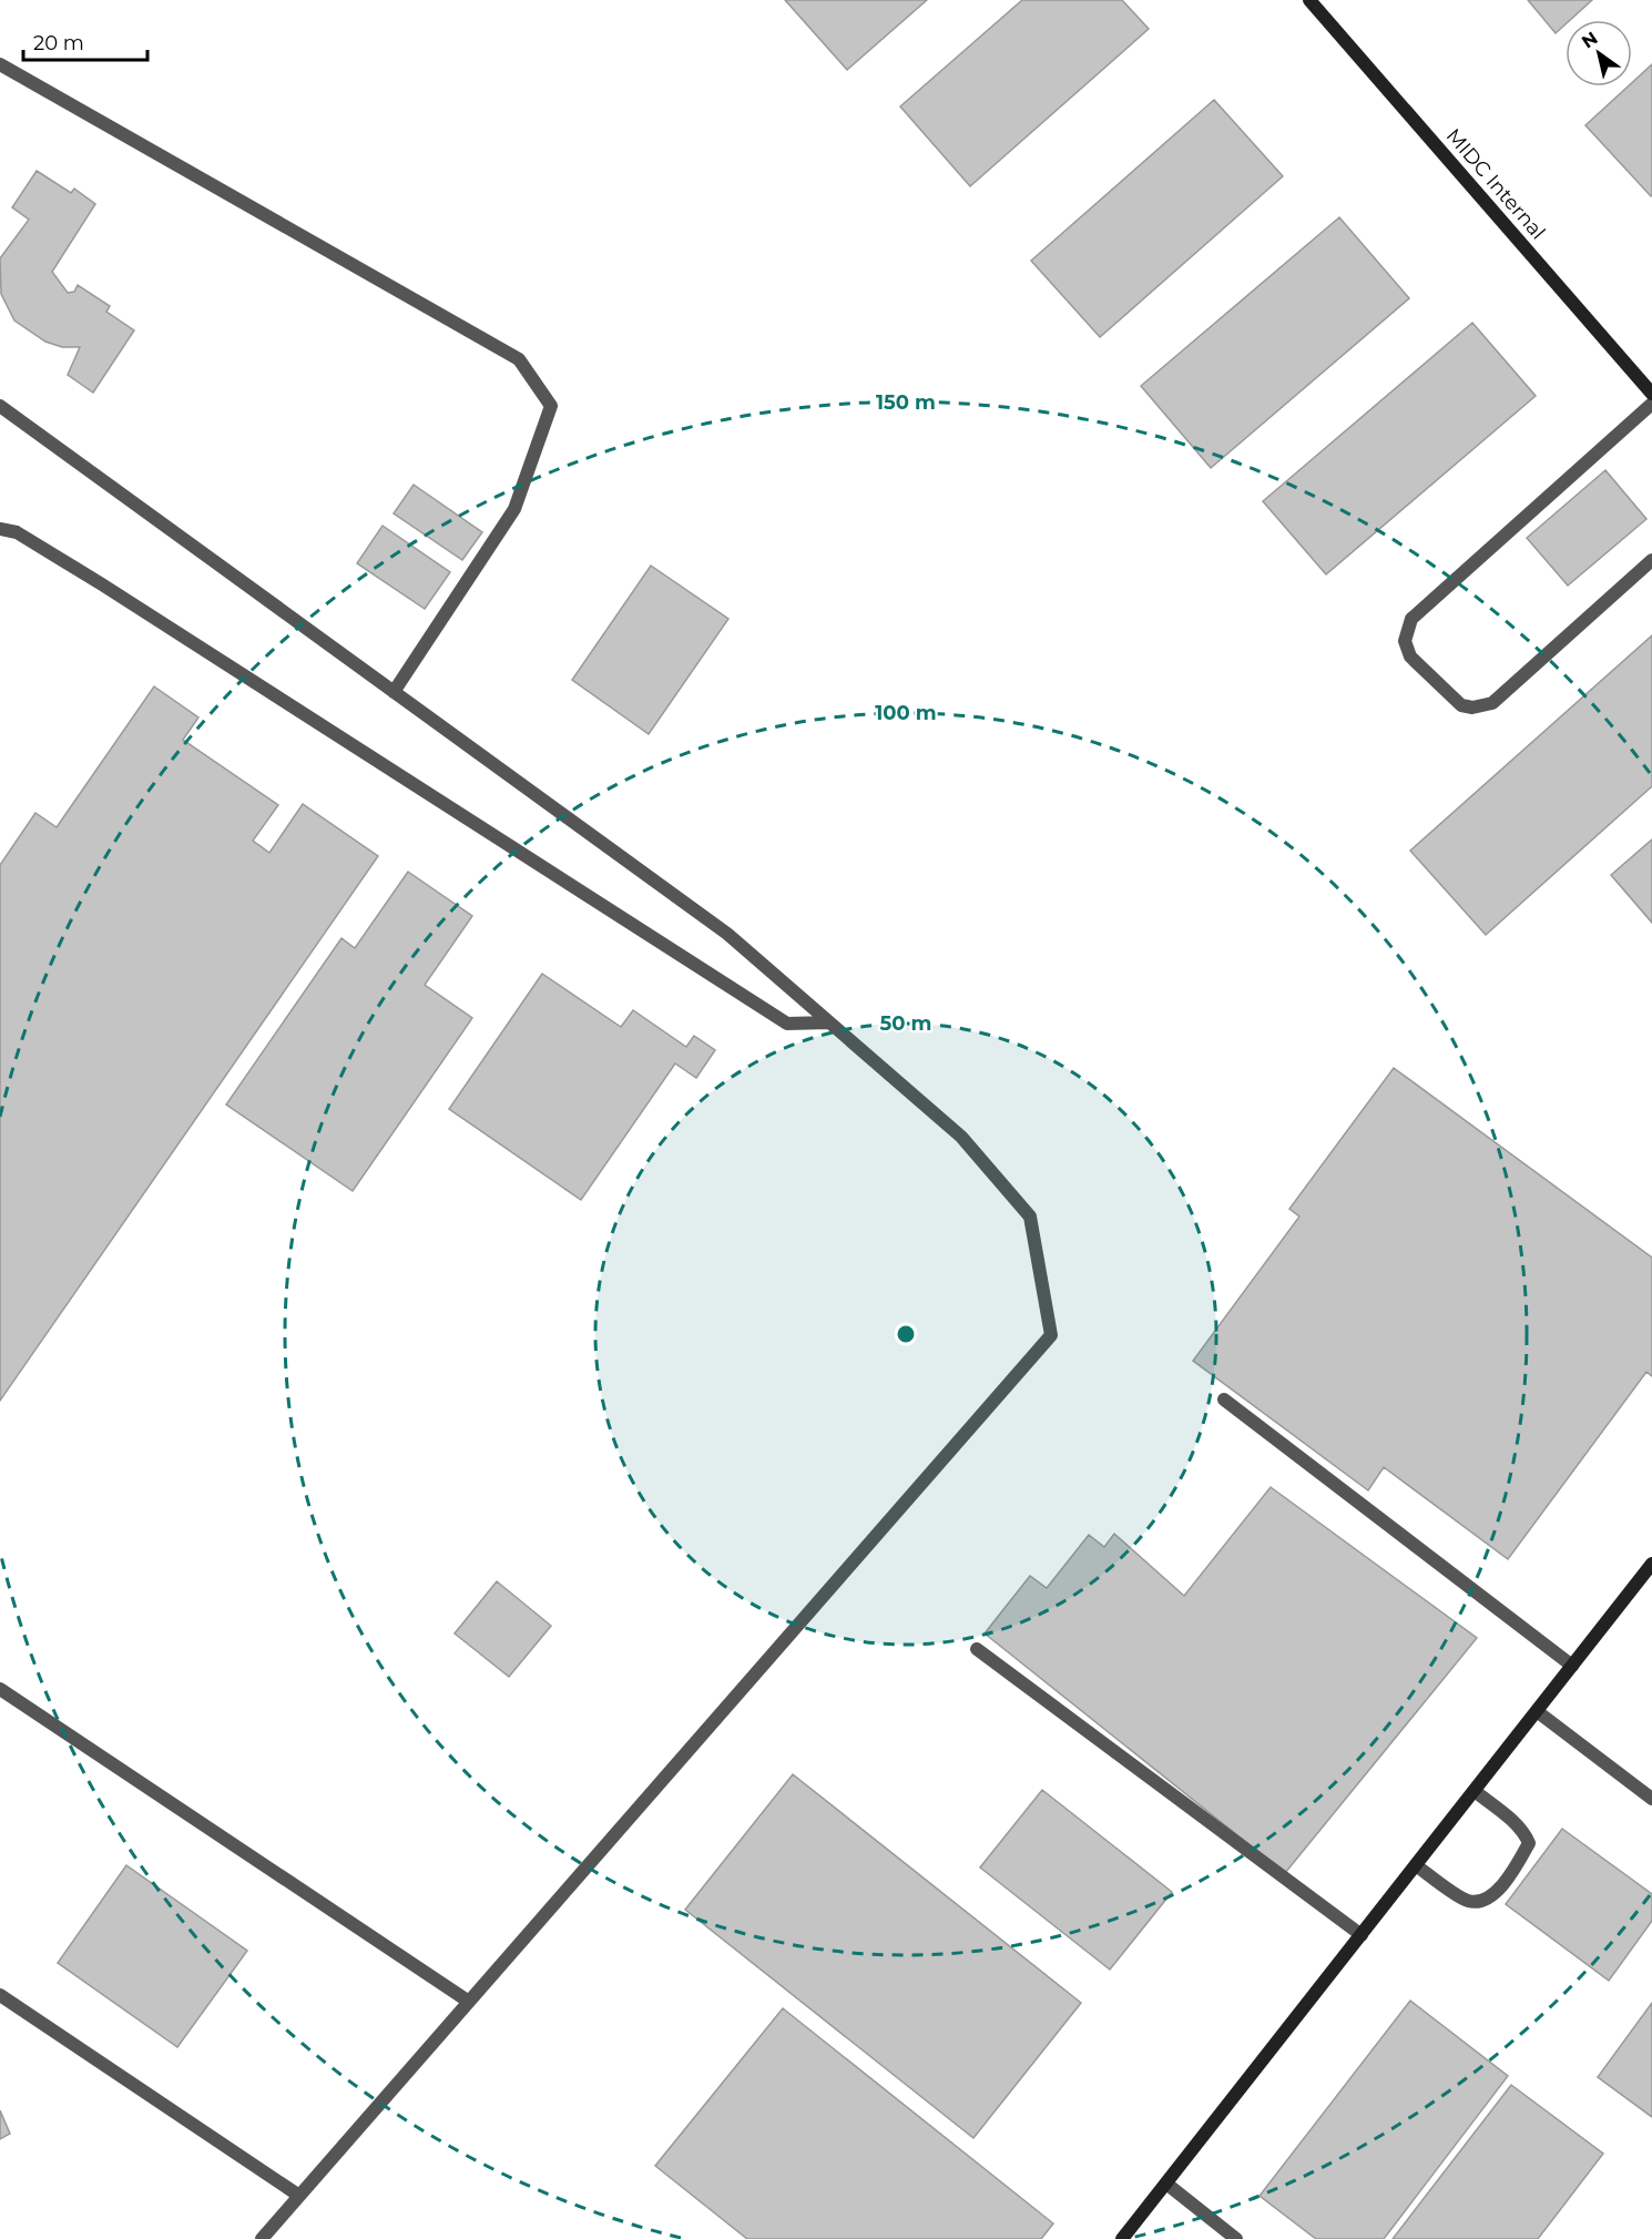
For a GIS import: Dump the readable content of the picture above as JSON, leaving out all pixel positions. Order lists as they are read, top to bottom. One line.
{"streets":{"street":["MIDC Internal"]},"scale_bar":"20 m","north":"top left","rings":["150 m","100 m","50 m"]}
